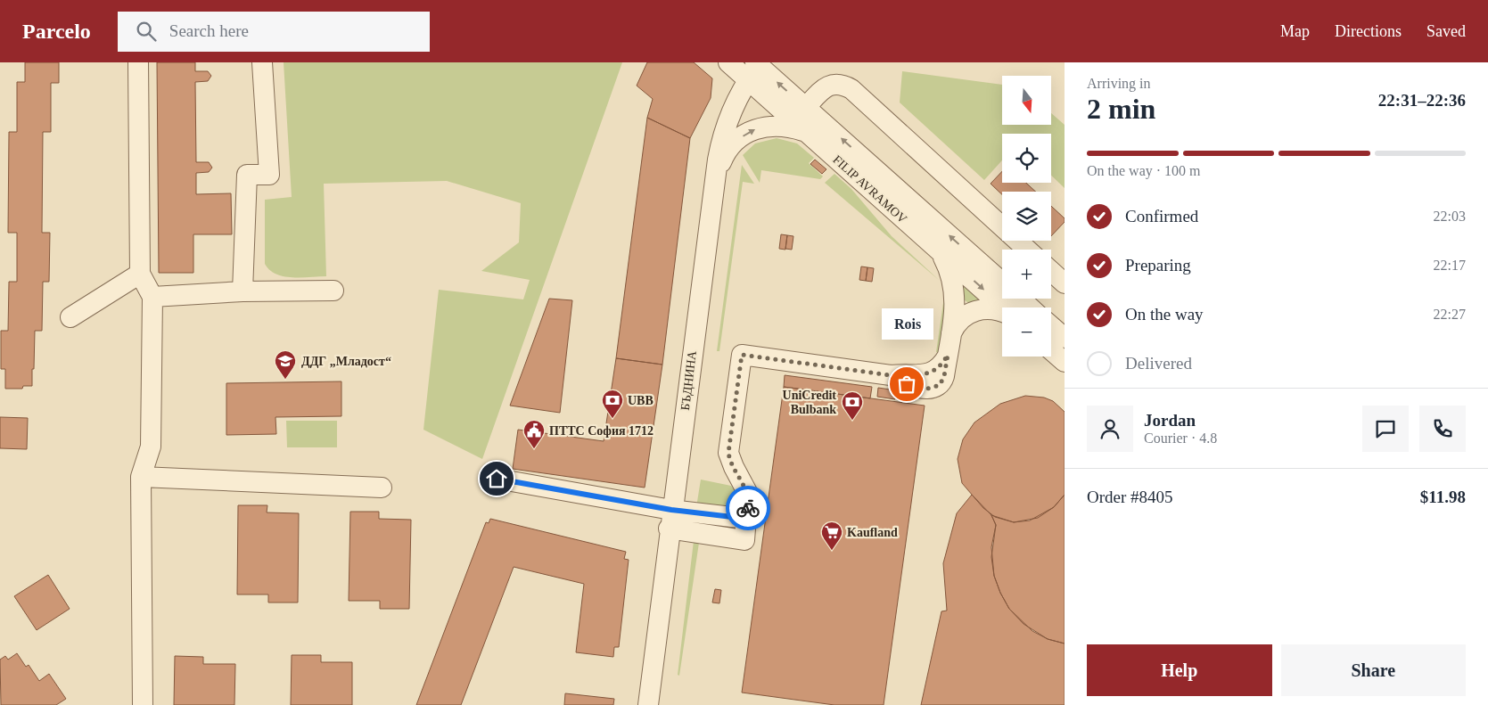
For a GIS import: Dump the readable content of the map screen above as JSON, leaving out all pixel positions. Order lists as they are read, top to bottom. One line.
{"streets":{"street":["FILIP AVRAMOV","БЪДНИНА"]},"crossings":[["FILIP AVRAMOV","БЪДНИНА"]],"places":{"school or university":["ДДГ „Младост“"],"other":["Rois"],"bank":["UBB","UniCredit Bulbank"],"public building":["ПТТС София 1712"],"supermarket":["Kaufland"]},"north":"bottom","page":{"header":"Parcelo","search":"Search here","nav":["Map","Directions","Saved"],"heading":["2 min","Arriving in","22:31–22:36"],"panel":["Jordan","Courier · 4.8","Order #8405","$11.98"],"map_buttons":["+","−"],"bar":"On the way · 100 m","list":[["Confirmed","22:03"],["Preparing","22:17"],["On the way","22:27"],"Delivered"],"bubble":"Rois","buttons":["Help","Share"]}}
